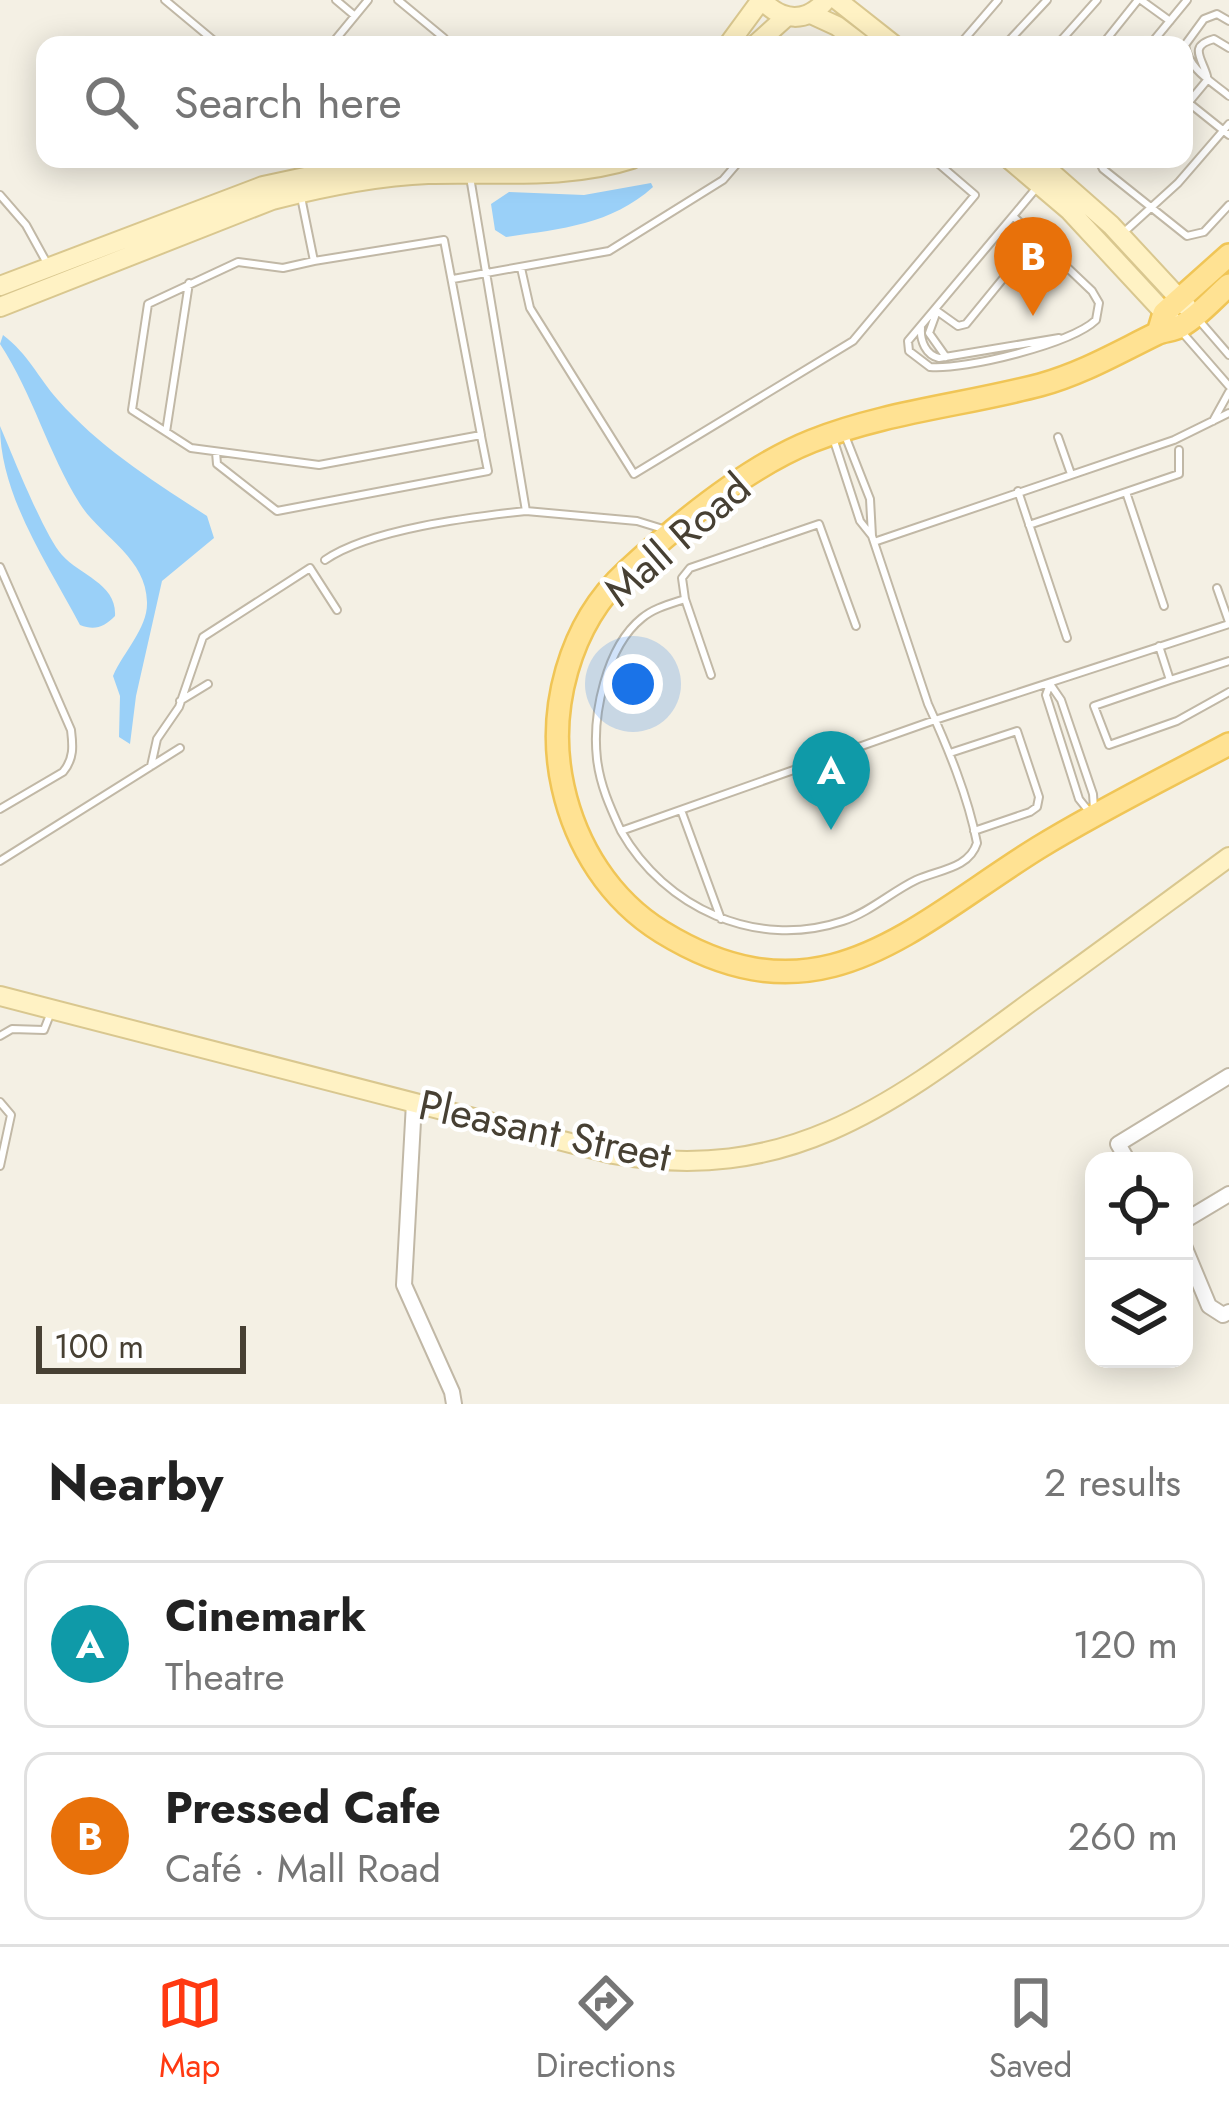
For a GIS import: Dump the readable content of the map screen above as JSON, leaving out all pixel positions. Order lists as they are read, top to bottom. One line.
{"streets":{"main road":["Mall Road","Pleasant Street"]},"scale_bar":"100 m","page":{"search":"Search here","pins":["B","A"],"scale":"100 m","heading":["Nearby","2 results"],"list":[{"mark":"A","name":"Cinemark","note":"Theatre","value":"120 m"},{"mark":"B","name":"Pressed Cafe","note":"Café · Mall Road","value":"260 m"}],"nav":["Map","Directions","Saved"]}}
